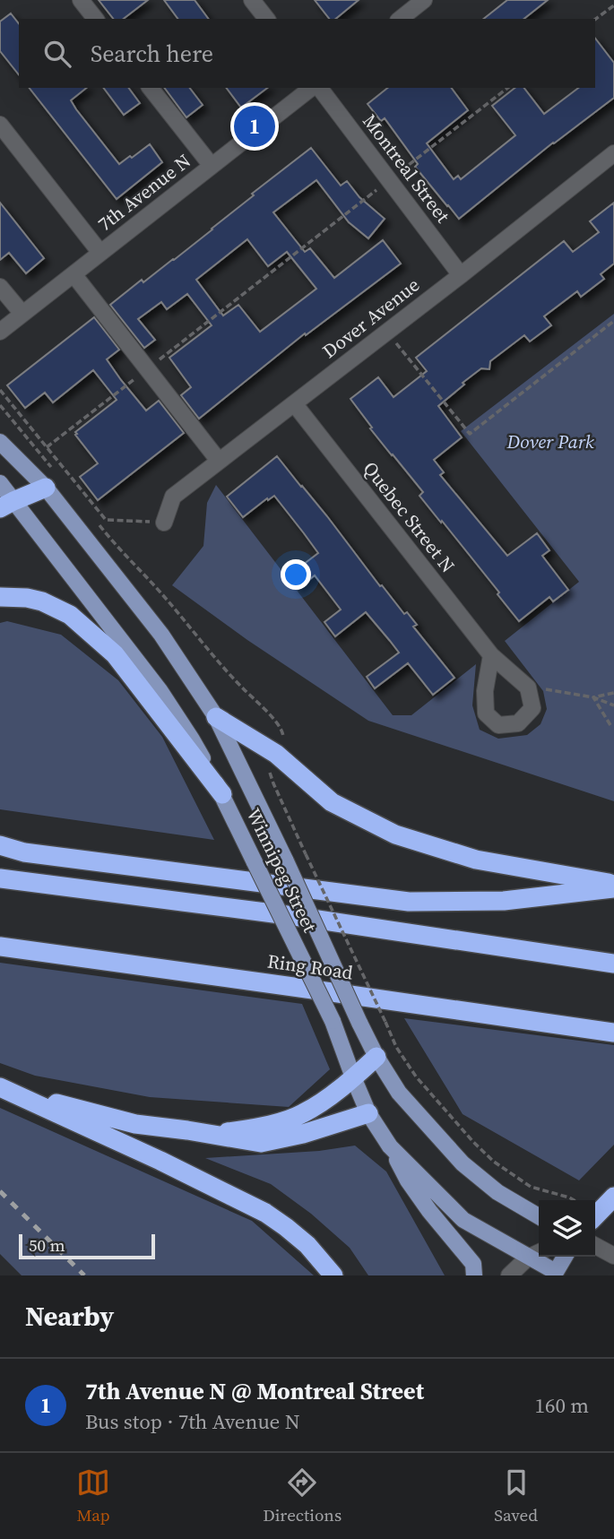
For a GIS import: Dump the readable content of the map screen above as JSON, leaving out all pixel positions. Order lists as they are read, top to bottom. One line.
{"streets":{"highway":["Ring Road"],"main road":["Winnipeg Street"],"street":["Montreal Street","7th Avenue N","Dover Avenue","Quebec Street N"]},"crossings":[["Montreal Street","Dover Avenue"],["Dover Avenue","Quebec Street N"]],"parks":["Dover Park"],"scale_bar":"50 m","page":{"search":"Search here","pins":"1","scale":"50 m","heading":"Nearby","list":[{"mark":"1","name":"7th Avenue N @ Montreal Street","note":"Bus stop · 7th Avenue N","value":"160 m"}],"nav":["Map","Directions","Saved"]}}
